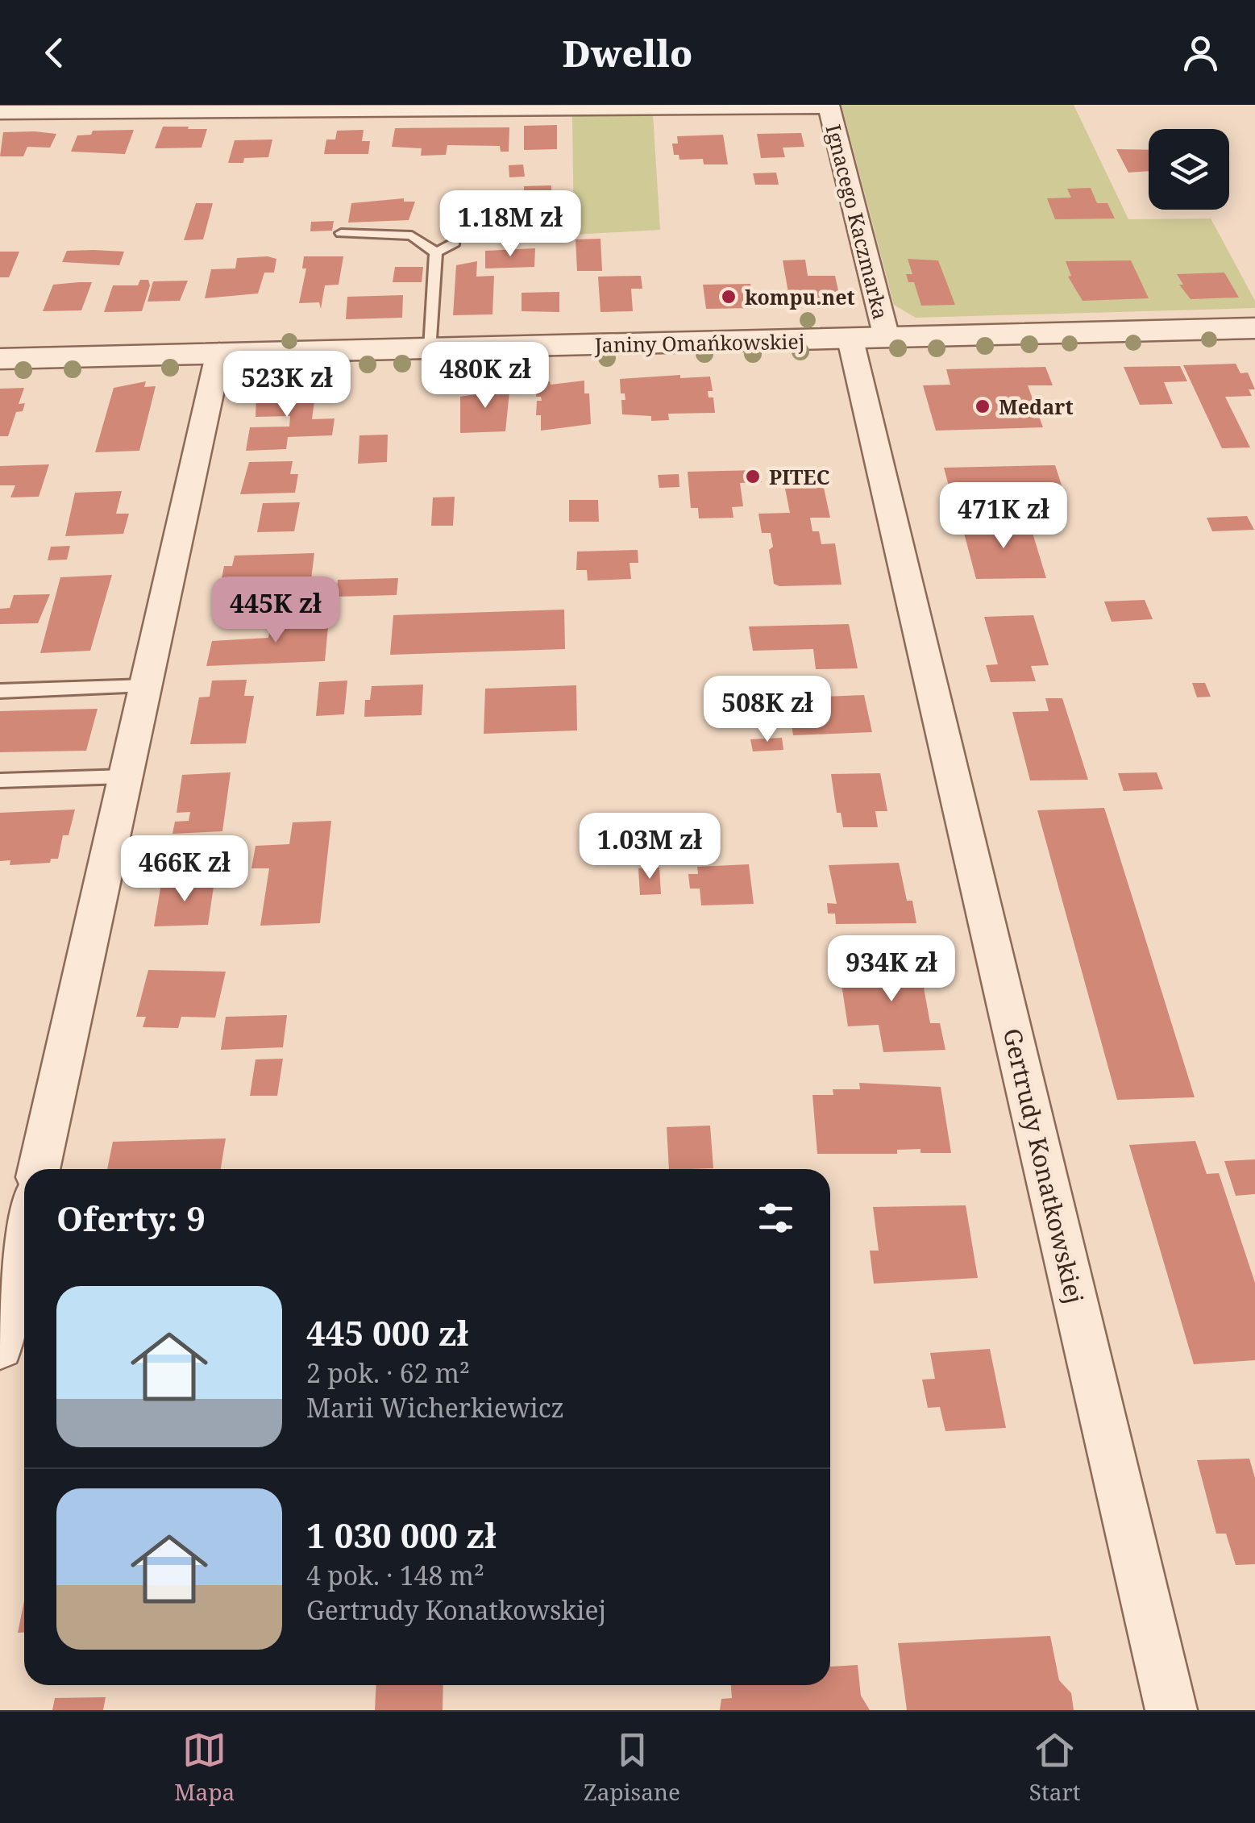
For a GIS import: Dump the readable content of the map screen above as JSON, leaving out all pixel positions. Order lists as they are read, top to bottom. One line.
{"streets":{"street":["Ignacego Kaczmarka","Janiny Omańkowskiej","Gertrudy Konatkowskiej"]},"crossings":[["Ignacego Kaczmarka","Janiny Omańkowskiej"],["Janiny Omańkowskiej","Gertrudy Konatkowskiej"]],"places":["kompu.net","Medart","PITEC"],"page":{"header":"Dwello","price":["1.18M zł","480K zł","523K zł","471K zł","445K zł","508K zł","1.03M zł","466K zł","934K zł"],"heading":"Oferty: 9","list":[{"name":"445 000 zł","note":"2 pok. · 62 m² · Marii Wicherkiewicz"},{"name":"1 030 000 zł","note":"4 pok. · 148 m² · Gertrudy Konatkowskiej"}],"tabs":["Mapa","Zapisane","Start"]}}
